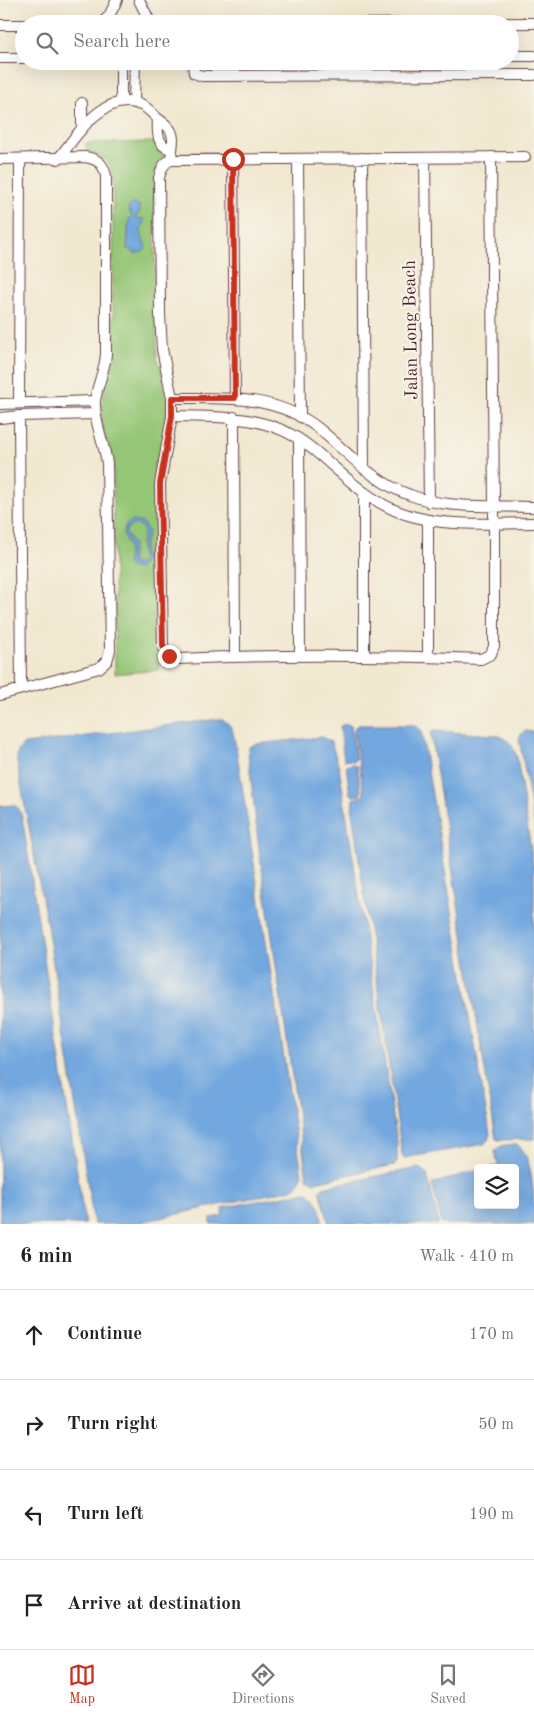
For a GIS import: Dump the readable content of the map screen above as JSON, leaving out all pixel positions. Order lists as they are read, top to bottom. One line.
{"streets":{"street":["Jalan Long Beach"]},"page":{"search":"Search here","heading":["6 min","Walk · 410 m"],"list":[["Continue","170 m"],["Turn right","50 m"],["Turn left","190 m"],"Arrive at destination"],"nav":["Map","Directions","Saved"]}}
